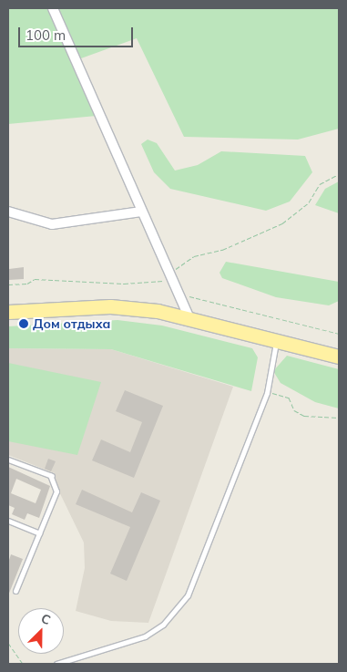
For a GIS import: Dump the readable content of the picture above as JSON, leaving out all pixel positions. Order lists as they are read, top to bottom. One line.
{"places":["Дом отдыха"],"scale_bar":"100 m","north":"top right"}
